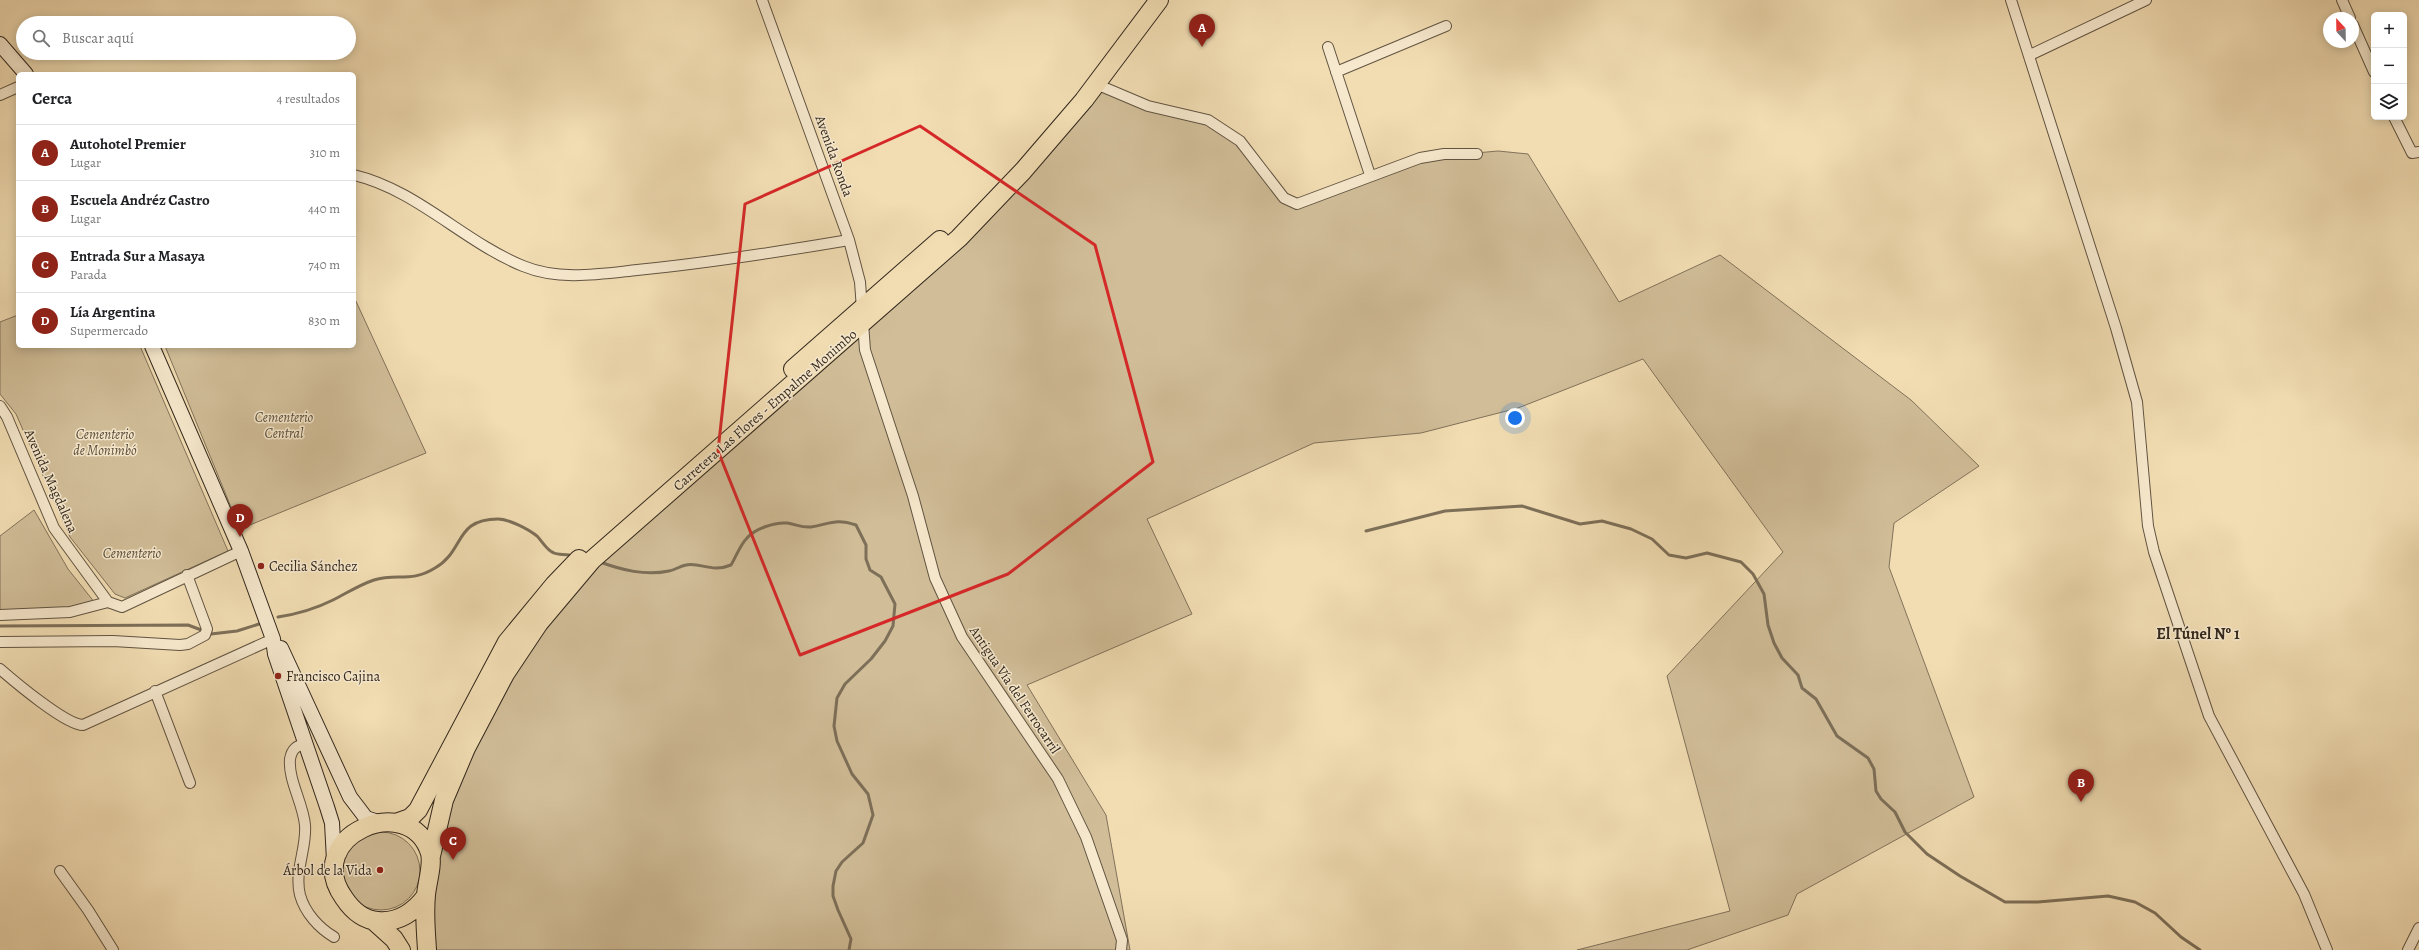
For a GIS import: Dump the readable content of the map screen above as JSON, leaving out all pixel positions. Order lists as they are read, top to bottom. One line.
{"streets":{"highway":["Carretera Las Flores - Empalme Monimbo"],"street":["Avenida Ronda","Avenida Magdalena","Antigua Vía del Ferrocarril"]},"crossings":[["Avenida Ronda","Carretera Las Flores - Empalme Monimbo"],["Avenida Ronda","Antigua Vía del Ferrocarril"],["Carretera Las Flores - Empalme Monimbo","Antigua Vía del Ferrocarril"]],"districts":["El Túnel Nº 1"],"parks":["Cementerio Central","Cementerio de Monimbó","Cementerio"],"places":["Cecilia Sánchez","Francisco Cajina","Árbol de la Vida"],"north":"top","page":{"map_buttons":["+","−"],"pins":["A","D","B","C"],"search":"Buscar aquí","heading":["Cerca","4 resultados"],"list":[{"mark":"A","name":"Autohotel Premier","note":"Lugar","value":"310 m"},{"mark":"B","name":"Escuela Andréz Castro","note":"Lugar","value":"440 m"},{"mark":"C","name":"Entrada Sur a Masaya","note":"Parada","value":"740 m"},{"mark":"D","name":"Lía Argentina","note":"Supermercado","value":"830 m"}]}}
